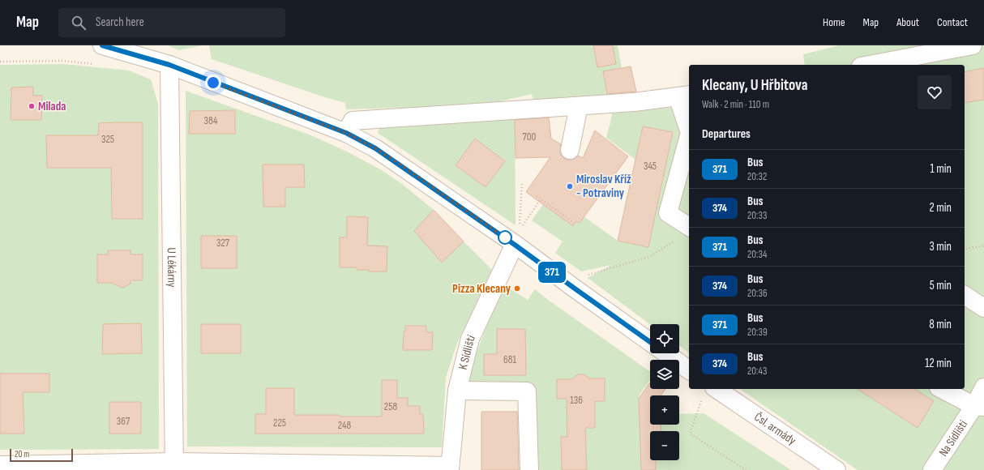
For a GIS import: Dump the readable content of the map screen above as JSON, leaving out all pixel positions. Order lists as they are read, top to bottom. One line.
{"streets":{"street":["U Lékárny","K Sídlišti","Čsl. armády","Na Sídlišti"]},"places":["Milada","Miroslav Kříž - Potraviny","Pizza Klecany"],"lines":["bus line 371"],"house_numbers":["384","700","325","345","327","681","136","258","367","225","248"],"scale_bar":"20 m","page":{"header":"Map","search":"Search here","nav":["Home","Map","About","Contact"],"on_map":"371","heading":[["Klecany, U Hřbitova","Walk · 2 min · 110 m"],"Departures"],"list":[{"mark":"371","name":"Bus","note":"20:32","value":"1 min"},{"mark":"374","name":"Bus","note":"20:33","value":"2 min"},{"mark":"371","name":"Bus","note":"20:34","value":"3 min"},{"mark":"374","name":"Bus","note":"20:36","value":"5 min"},{"mark":"371","name":"Bus","note":"20:39","value":"8 min"},{"mark":"374","name":"Bus","note":"20:43","value":"12 min"}],"map_buttons":["+","−"],"scale":"20 m"}}
